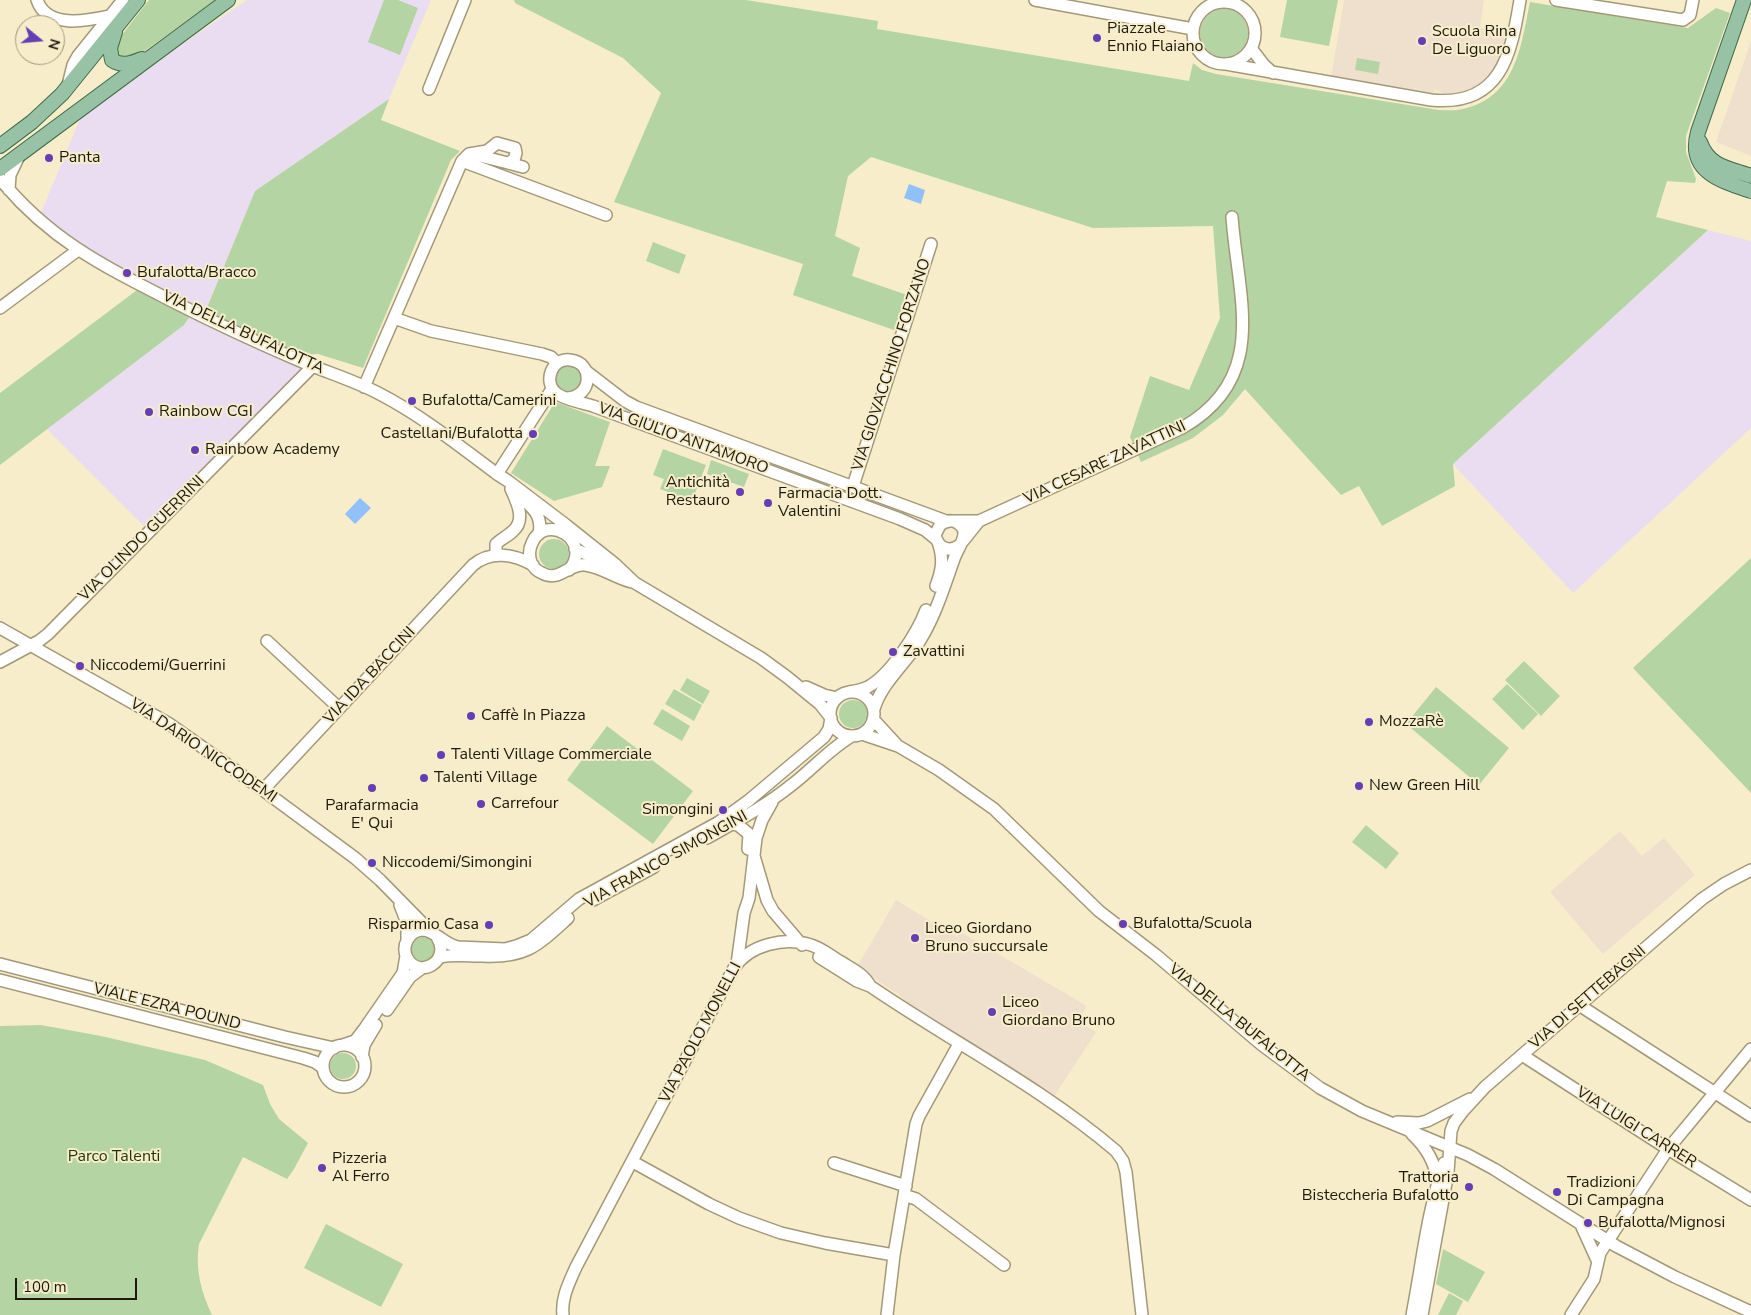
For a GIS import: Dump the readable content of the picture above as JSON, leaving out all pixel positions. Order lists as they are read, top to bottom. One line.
{"streets":{"street":["VIA DELLA BUFALOTTA","VIA GIOVACCHINO FORZANO","VIA GIULIO ANTAMORO","VIA CESARE ZAVATTINI","VIA OLINDO GUERRINI","VIA IDA BACCINI","VIA DARIO NICCODEMI","VIA FRANCO SIMONGINI","VIA DI SETTEBAGNI","VIALE EZRA POUND","VIA PAOLO MONELLI","VIA LUIGI CARRER"]},"crossings":[["VIA DELLA BUFALOTTA","VIA CESARE ZAVATTINI"],["VIA DELLA BUFALOTTA","VIA OLINDO GUERRINI"],["VIA DELLA BUFALOTTA","VIA FRANCO SIMONGINI"],["VIA DELLA BUFALOTTA","VIA DI SETTEBAGNI"],["VIA GIOVACCHINO FORZANO","VIA GIULIO ANTAMORO"],["VIA GIULIO ANTAMORO","VIA CESARE ZAVATTINI"],["VIA CESARE ZAVATTINI","VIA FRANCO SIMONGINI"],["VIA OLINDO GUERRINI","VIA DARIO NICCODEMI"],["VIA IDA BACCINI","VIA DARIO NICCODEMI"],["VIA DARIO NICCODEMI","VIA FRANCO SIMONGINI"],["VIA DI SETTEBAGNI","VIA LUIGI CARRER"]],"parks":["Parco Talenti"],"places":["Piazzale Ennio Flaiano","Scuola Rina De Liguoro","Panta","Bufalotta/Bracco","Bufalotta/Camerini","Rainbow CGI","Castellani/Bufalotta","Rainbow Academy","Antichità Restauro","Farmacia Dott. Valentini","Zavattini","Niccodemi/Guerrini","Caffè In Piazza","MozzaRè","Talenti Village Commerciale","Talenti Village","New Green Hill","Parafarmacia E' Qui","Carrefour","Simongini","Niccodemi/Simongini","Bufalotta/Scuola","Risparmio Casa","Liceo Giordano Bruno succursale","Liceo Giordano Bruno","Pizzeria Al Ferro","Trattoria Bisteccheria Bufalotto","Tradizioni Di Campagna","Bufalotta/Mignosi"],"scale_bar":"100 m","north":"right"}
